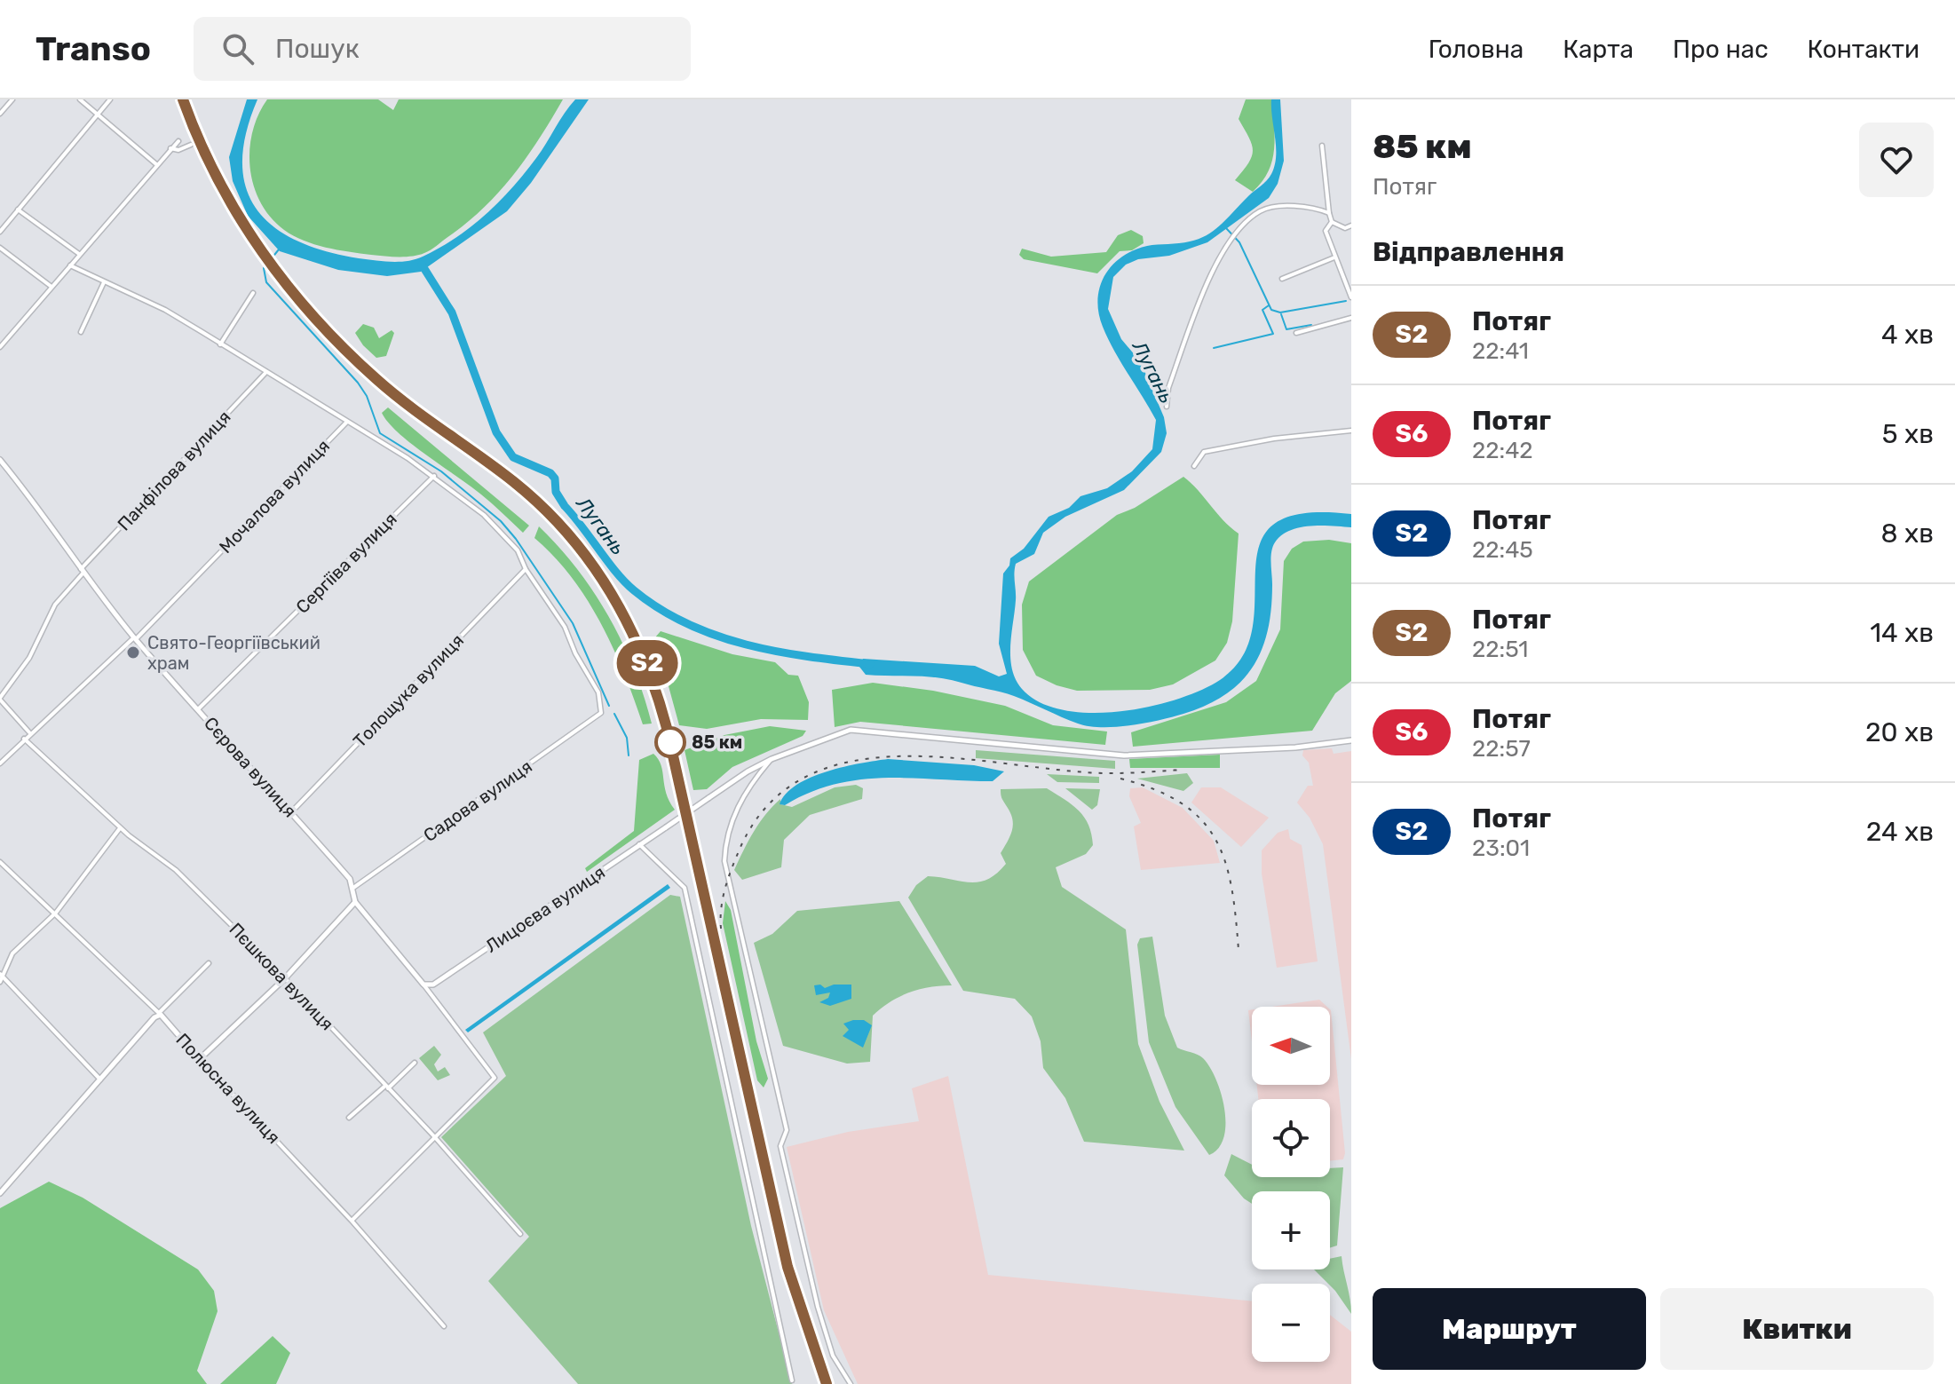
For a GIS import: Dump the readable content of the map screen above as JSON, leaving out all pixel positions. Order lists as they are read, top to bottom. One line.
{"streets":{"street":["Панфілова вулиця","Мочалова вулиця","Сергіїва вулиця","Толощука вулиця","Сєрова вулиця","Садова вулиця","Лицоєва вулиця","Пєшкова вулиця","Полюсна вулиця"]},"crossings":[["Панфілова вулиця","Мочалова вулиця"],["Панфілова вулиця","Сєрова вулиця"],["Мочалова вулиця","Сєрова вулиця"],["Мочалова вулиця","Пєшкова вулиця"],["Сергіїва вулиця","Сєрова вулиця"],["Толощука вулиця","Сєрова вулиця"],["Толощука вулиця","Садова вулиця"],["Сєрова вулиця","Садова вулиця"]],"water":["Лугань"],"places":["Свято-Георгіївський храм","85 км"],"north":"left","page":{"header":"Transo","search":"Пошук","nav":["Головна","Карта","Про нас","Контакти"],"on_map":"S2","heading":[["85 км","Потяг"],"Відправлення"],"list":[{"mark":"S2","name":"Потяг","note":"22:41","value":"4 хв"},{"mark":"S6","name":"Потяг","note":"22:42","value":"5 хв"},{"mark":"S2","name":"Потяг","note":"22:45","value":"8 хв"},{"mark":"S2","name":"Потяг","note":"22:51","value":"14 хв"},{"mark":"S6","name":"Потяг","note":"22:57","value":"20 хв"},{"mark":"S2","name":"Потяг","note":"23:01","value":"24 хв"}],"map_buttons":["+","−"],"buttons":["Маршрут","Квитки"]}}
